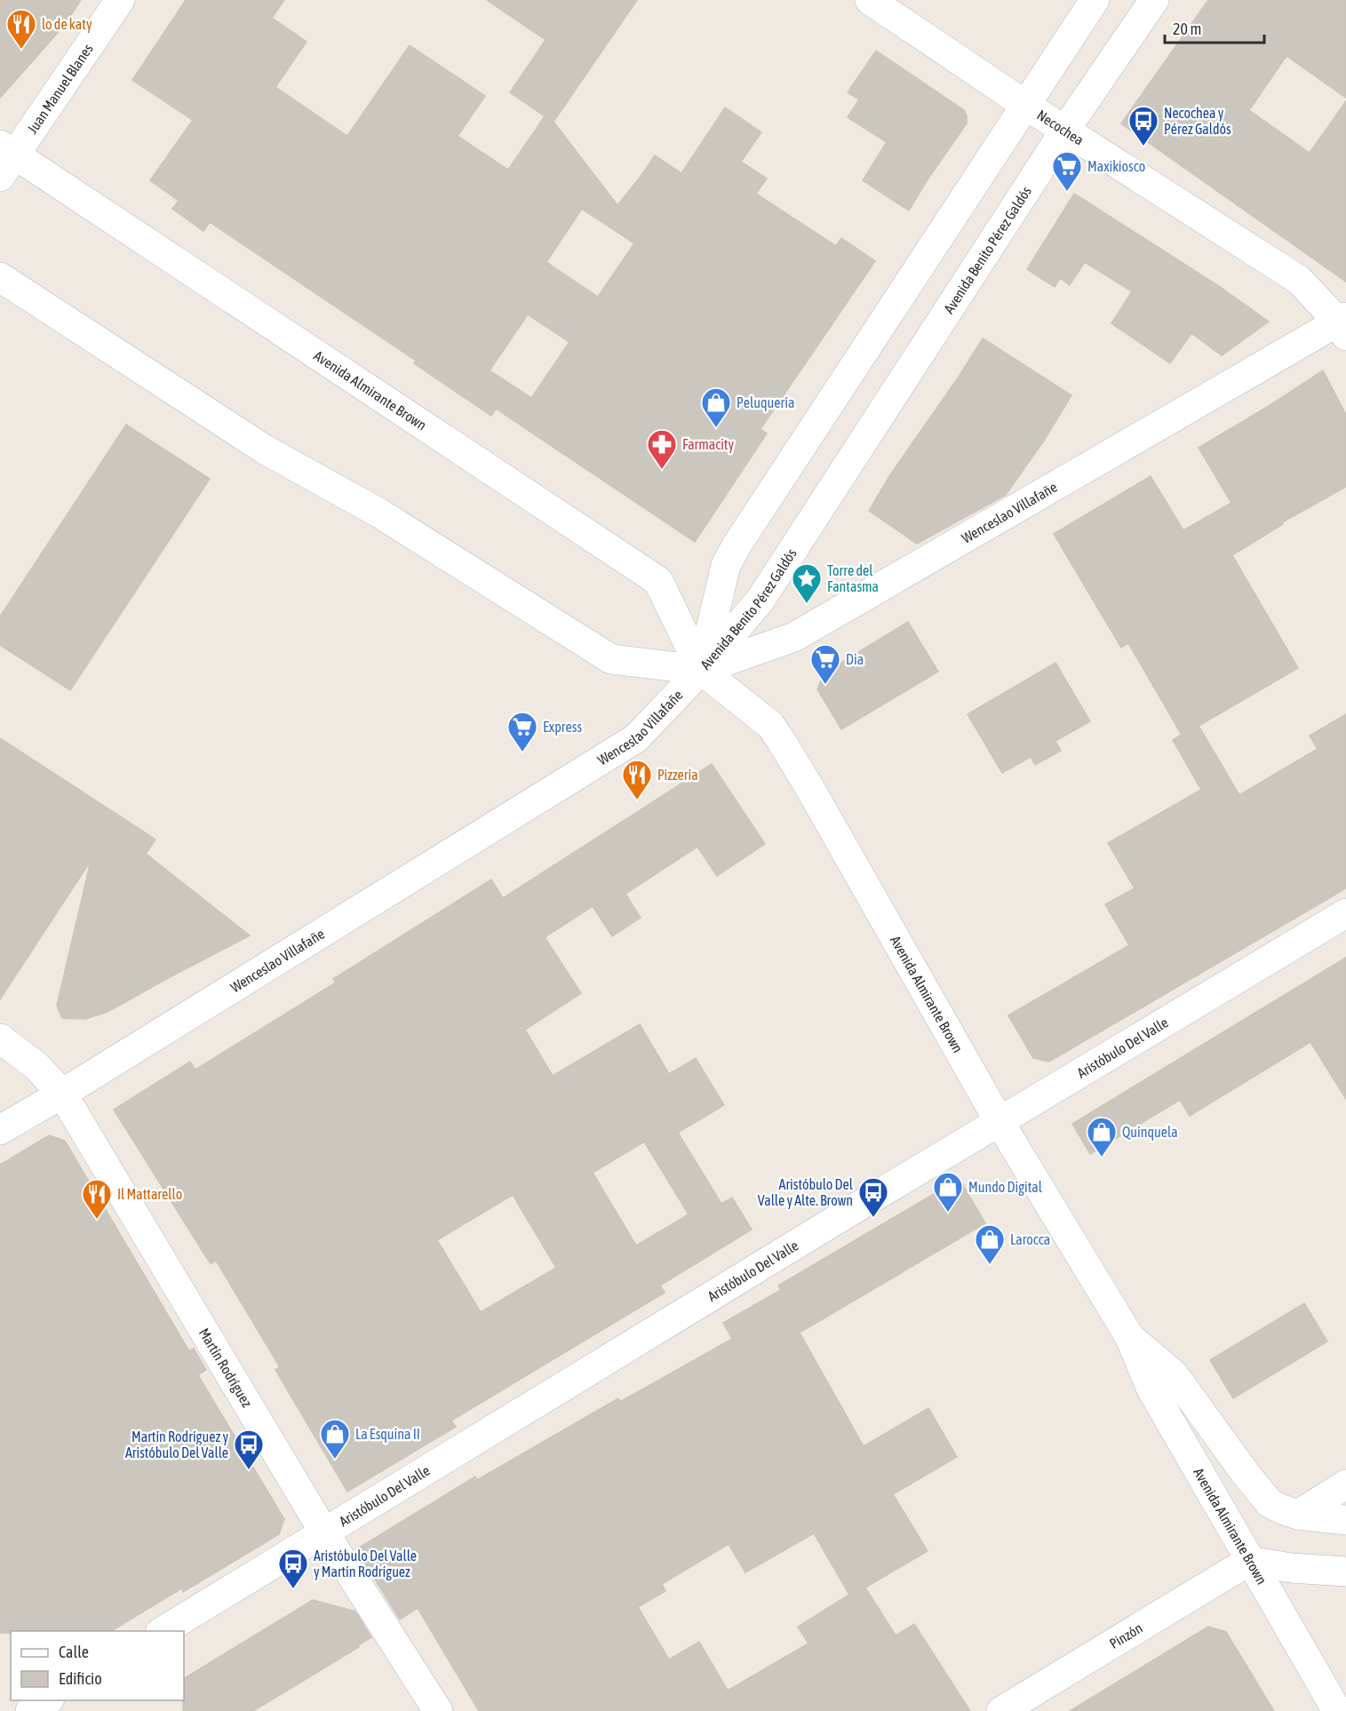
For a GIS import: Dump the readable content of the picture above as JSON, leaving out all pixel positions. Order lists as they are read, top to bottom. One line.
{"streets":{"street":["Juan Manuel Blanes","Necochea","Avenida Benito Pérez Galdós","Avenida Almirante Brown","Wenceslao Villafañe","Aristóbulo Del Valle","Martín Rodríguez","Pinzón"]},"crossings":[["Juan Manuel Blanes","Avenida Almirante Brown"],["Necochea","Avenida Benito Pérez Galdós"],["Necochea","Wenceslao Villafañe"],["Avenida Benito Pérez Galdós","Avenida Almirante Brown"],["Avenida Benito Pérez Galdós","Wenceslao Villafañe"],["Avenida Almirante Brown","Wenceslao Villafañe"],["Avenida Almirante Brown","Aristóbulo Del Valle"],["Avenida Almirante Brown","Pinzón"],["Wenceslao Villafañe","Martín Rodríguez"],["Aristóbulo Del Valle","Martín Rodríguez"]],"places":{"restaurant":["lo de katy","Pizzería","Il Mattarello"],"bus stop":["Necochea y Pérez Galdós","Aristóbulo Del Valle y Alte. Brown","Martín Rodríguez y Aristóbulo Del Valle","Aristóbulo Del Valle y Martín Rodríguez"],"supermarket":["Maxikiosco","Dia","Express"],"shop":["Peluquería","Quinquela","Mundo Digital","Larocca","La Esquina II"],"pharmacy":["Farmacity"],"place":["Torre del Fantasma"]},"legend":["Calle","Edificio"],"scale_bar":"20 m"}
